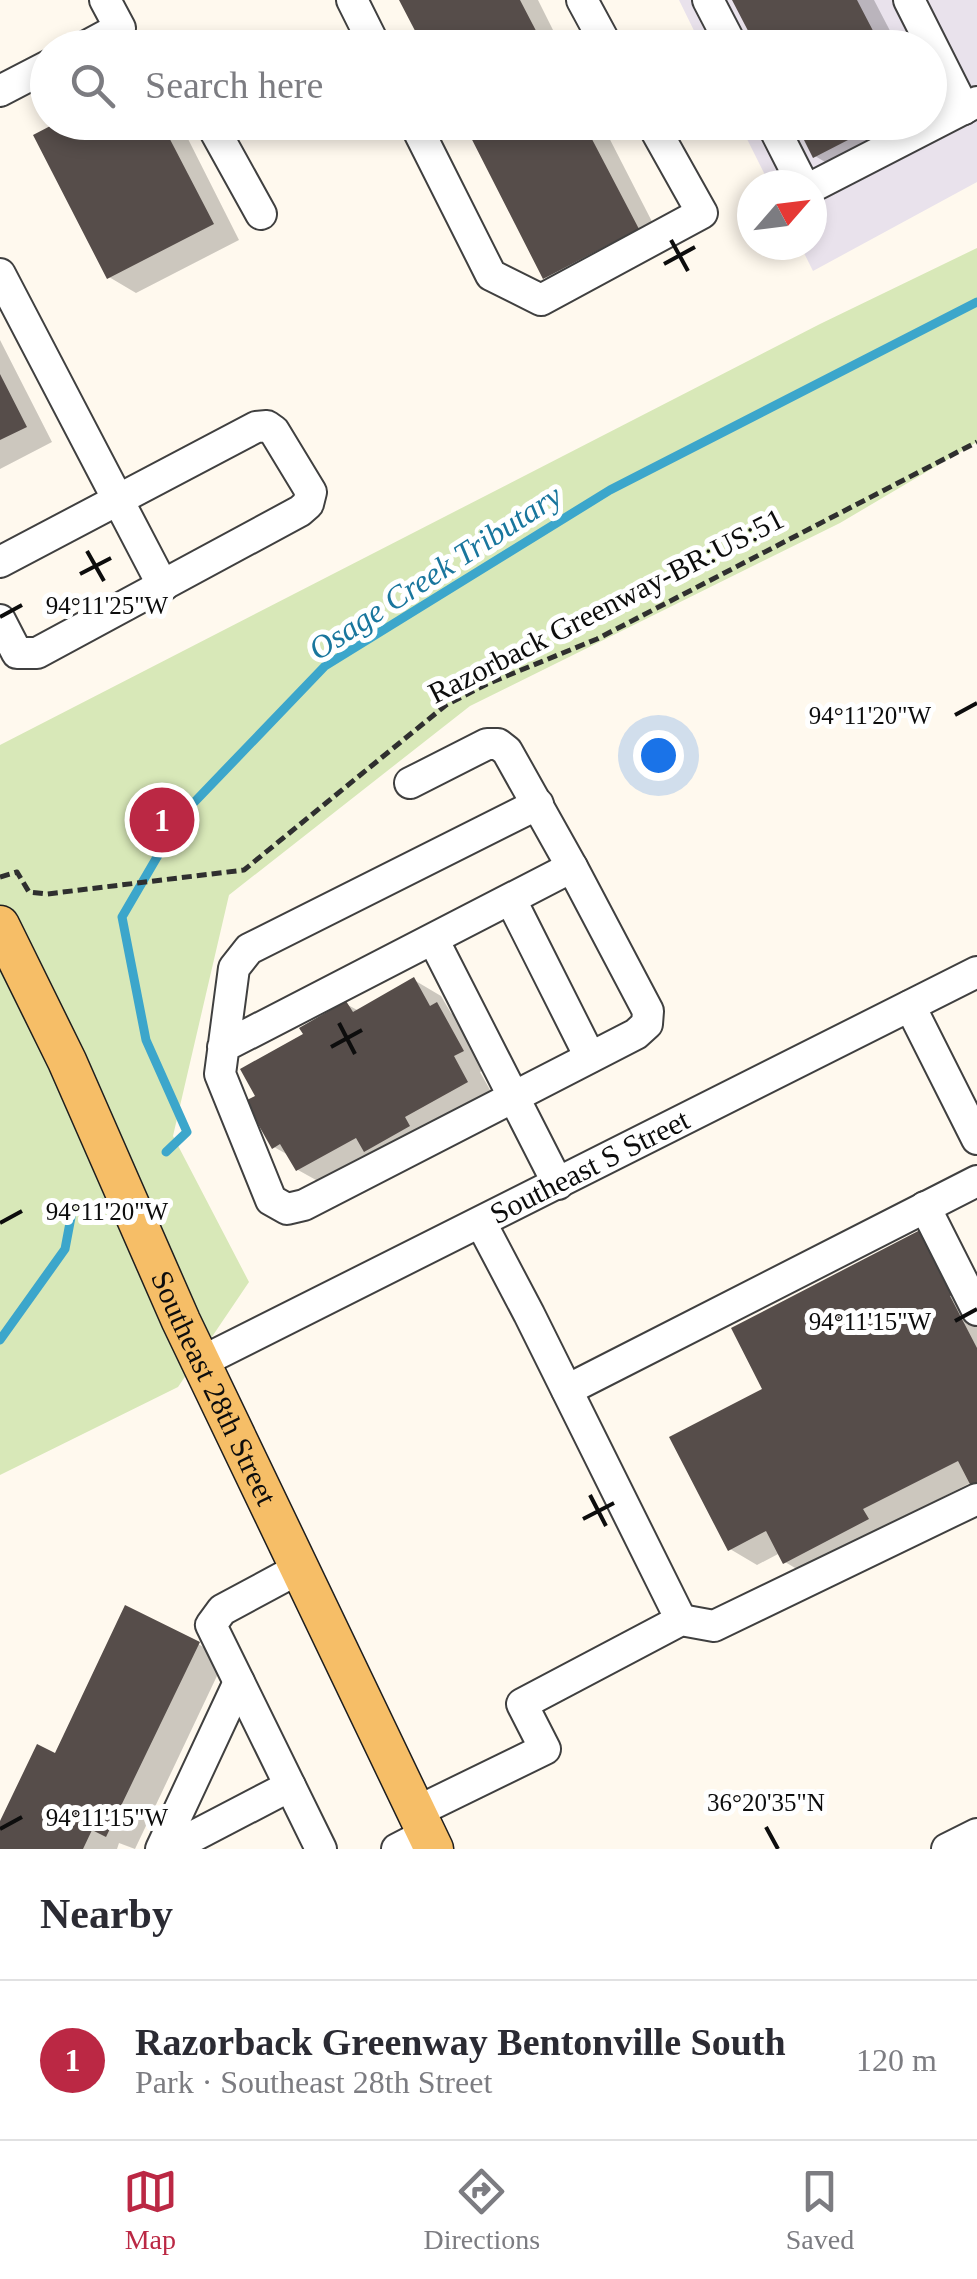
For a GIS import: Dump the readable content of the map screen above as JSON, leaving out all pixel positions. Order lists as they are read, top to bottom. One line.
{"streets":{"main road":["Southeast 28th Street"],"street":["Southeast S Street"],"path":["Razorback Greenway-BR:US:51"]},"crossings":[["Southeast S Street","Southeast 28th Street"]],"water":["Osage Creek Tributary"],"north":"top right","page":{"search":"Search here","pins":"1","heading":"Nearby","list":[{"mark":"1","name":"Razorback Greenway Bentonville South","note":"Park · Southeast 28th Street","value":"120 m"}],"nav":["Map","Directions","Saved"]},"coordinates":["94°11'25\"W","94°11'20\"W","94°11'15\"W","36°20'35\"N"]}
